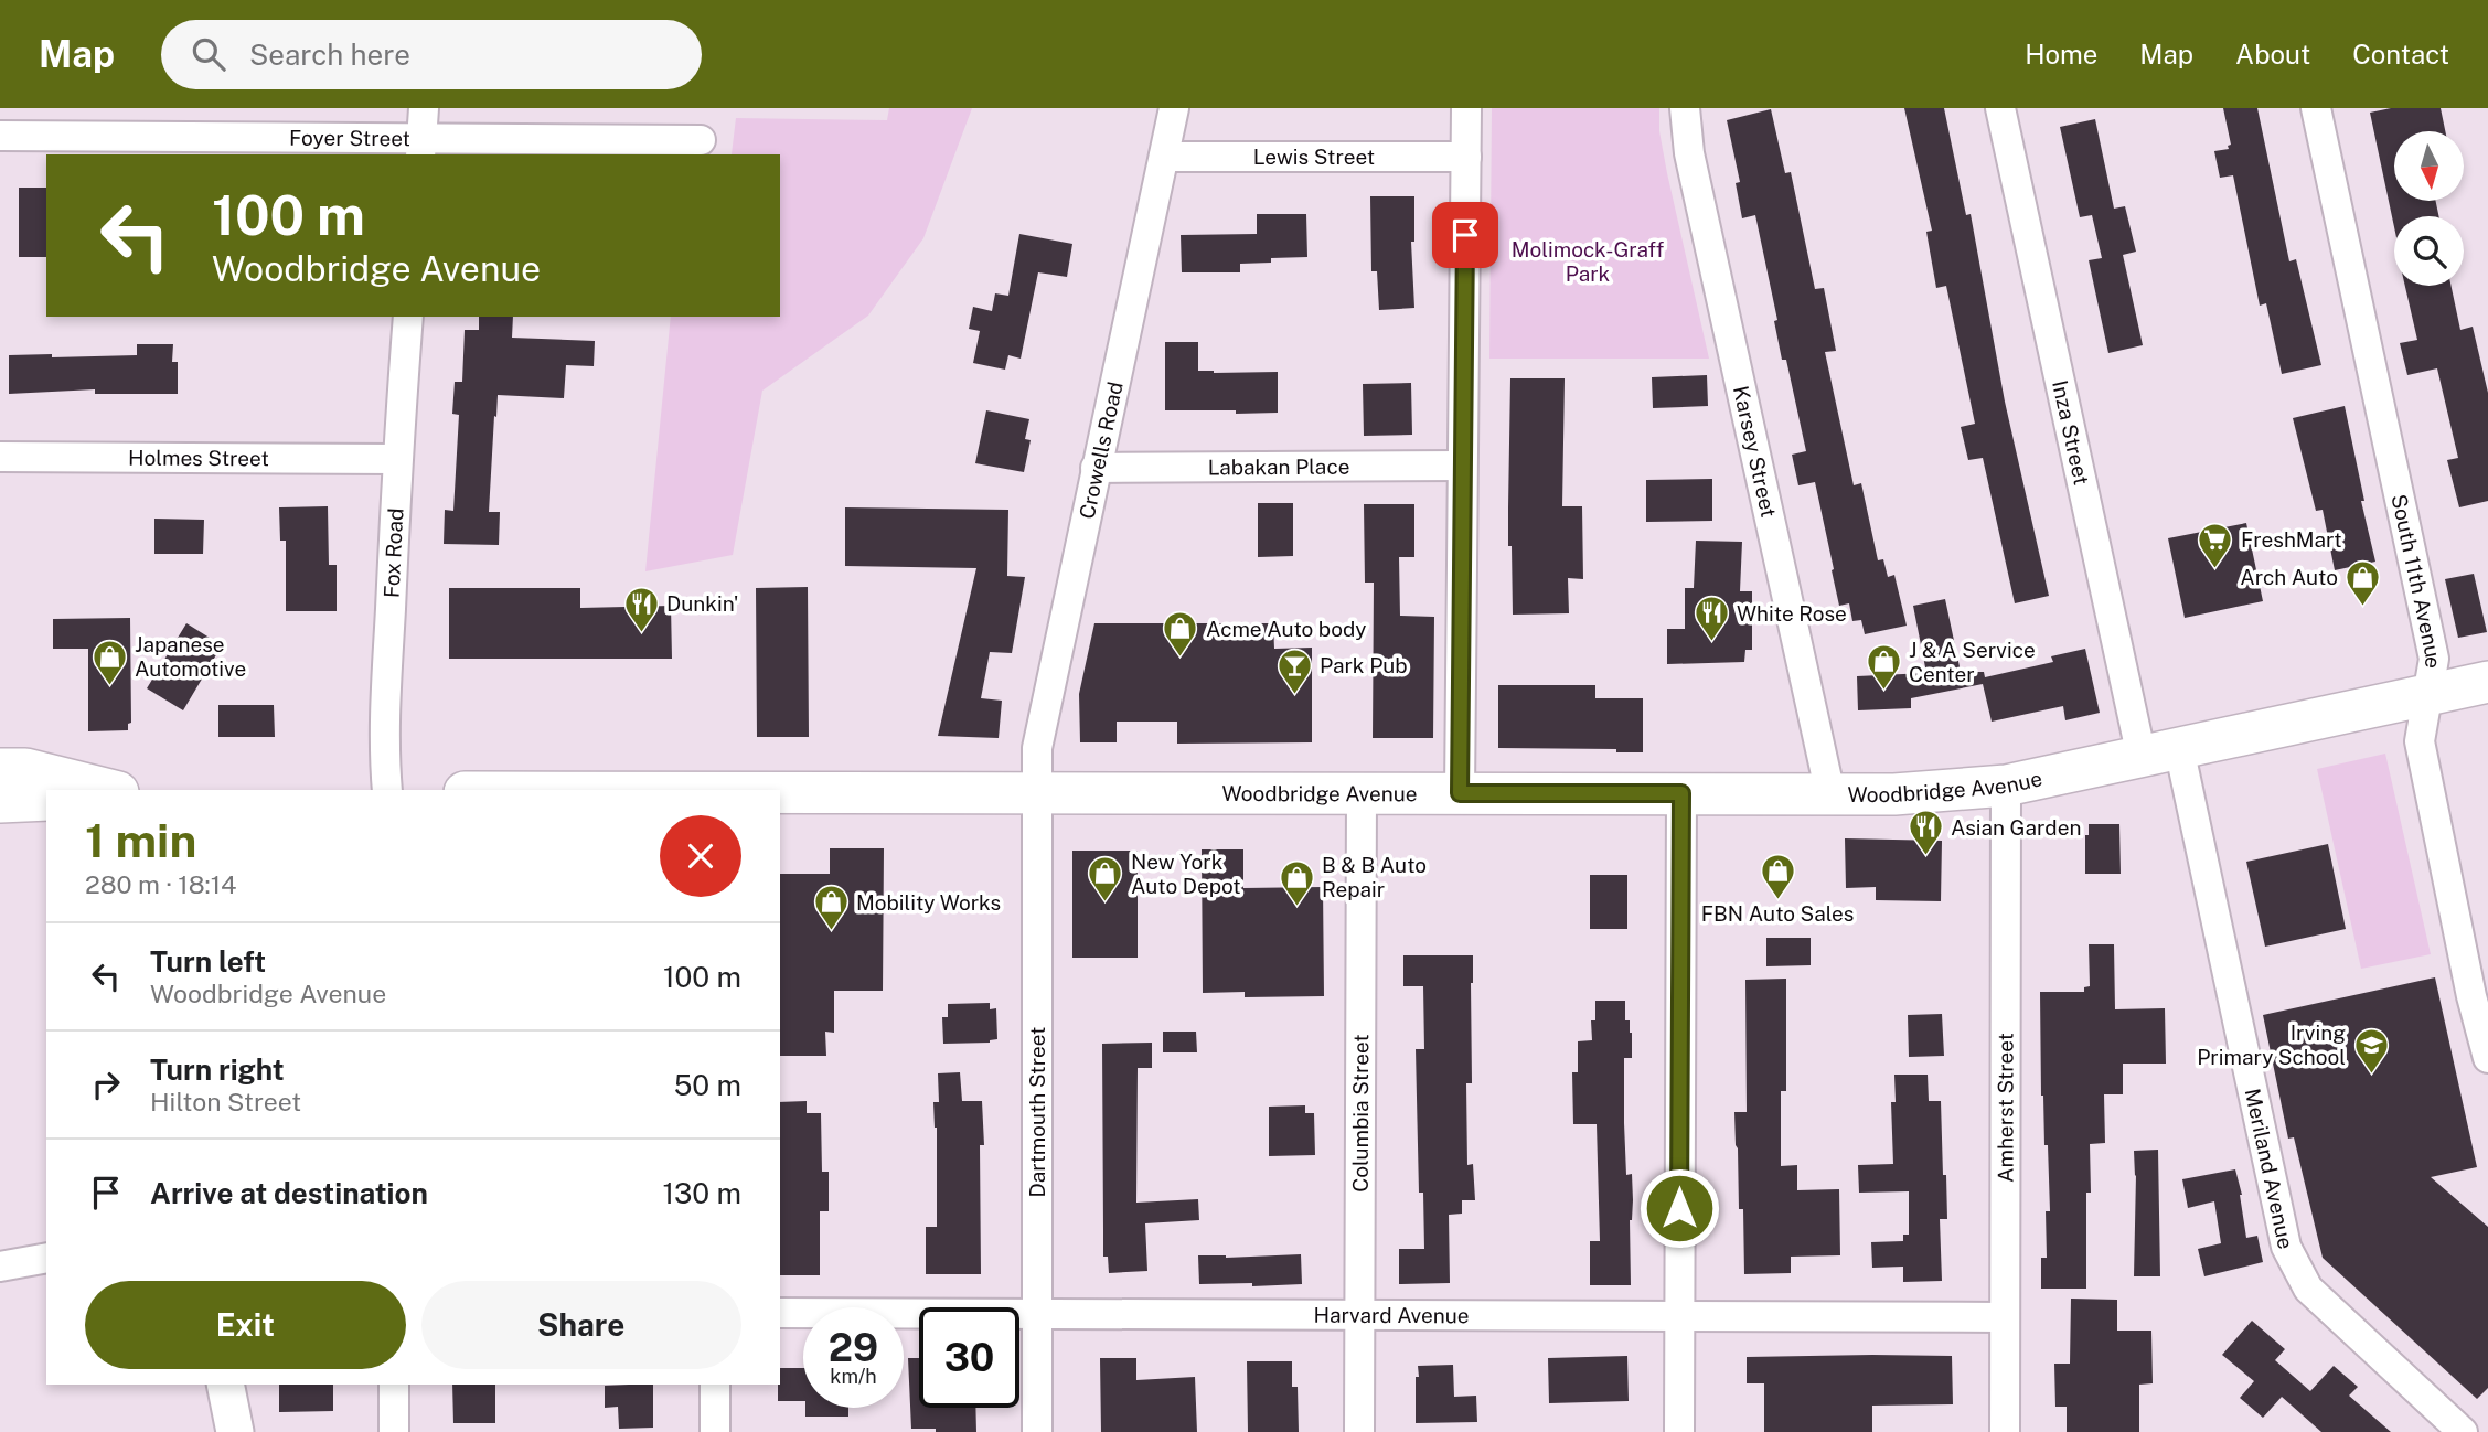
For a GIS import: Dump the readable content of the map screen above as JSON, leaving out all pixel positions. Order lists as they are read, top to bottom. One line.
{"streets":{"main road":["Woodbridge Avenue"],"street":["Foyer Street","Lewis Street","Inza Street","Crowells Road","Karsey Street","Holmes Street","Labakan Place","Fox Road","South 11th Avenue","Amherst Street","Dartmouth Street","Columbia Street","Meriland Avenue","Harvard Avenue"]},"crossings":[["Lewis Street","Crowells Road"],["Inza Street","Woodbridge Avenue"],["Inza Street","Meriland Avenue"],["Crowells Road","Labakan Place"],["Crowells Road","Woodbridge Avenue"],["Crowells Road","Dartmouth Street"],["Karsey Street","Woodbridge Avenue"],["Holmes Street","Fox Road"],["South 11th Avenue","Woodbridge Avenue"],["Woodbridge Avenue","Amherst Street"],["Woodbridge Avenue","Dartmouth Street"],["Woodbridge Avenue","Columbia Street"],["Woodbridge Avenue","Meriland Avenue"],["Amherst Street","Harvard Avenue"],["Dartmouth Street","Harvard Avenue"],["Columbia Street","Harvard Avenue"]],"parks":["Molimock-Graff Park"],"places":{"supermarket":["FreshMart"],"shop":["Arch Auto","Acme Auto body","Japanese Automotive","J & A Service Center","FBN Auto Sales","New York Auto Depot","B & B Auto Repair","Mobility Works"],"restaurant":["Dunkin'","White Rose","Asian Garden"],"bar":["Park Pub"],"school or university":["Irving Primary School"]},"north":"bottom","page":{"header":"Map","search":"Search here","nav":["Home","Map","About","Contact"],"turn":["100 m","Woodbridge Avenue"],"heading":["1 min","280 m · 18:14"],"list":[{"name":"Turn left","note":"Woodbridge Avenue","value":"100 m"},{"name":"Turn right","note":"Hilton Street","value":"50 m"},{"name":"Arrive at destination","value":"130 m"}],"buttons":["Exit","Share"],"speed":"29 km/h","limit":"30"}}
